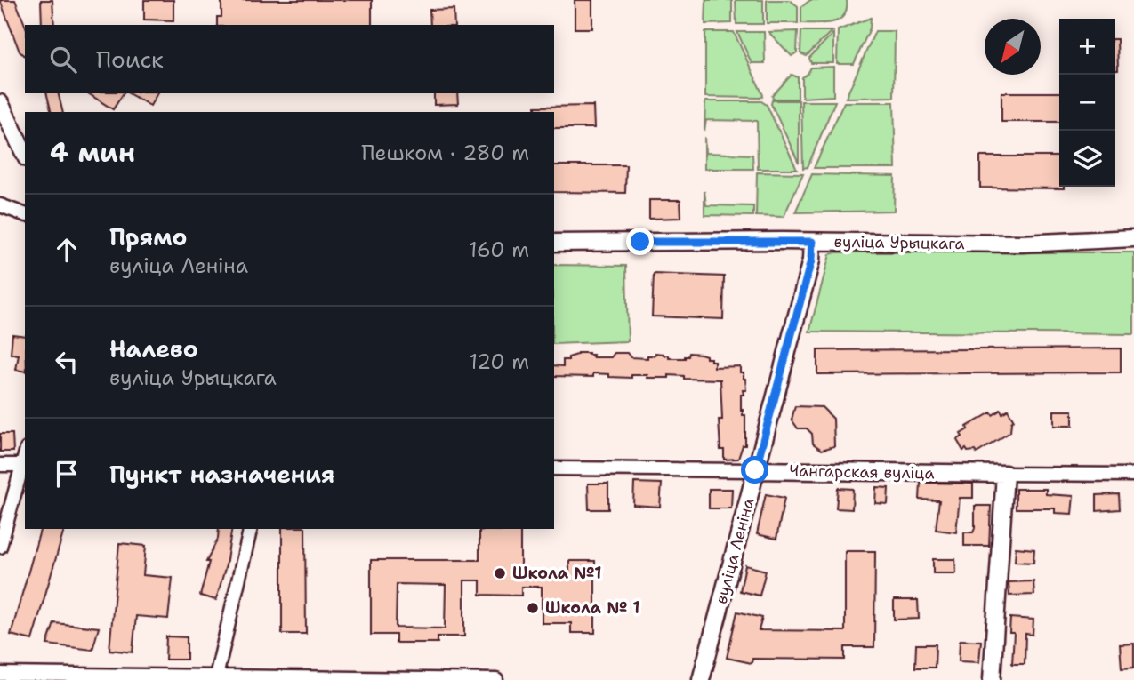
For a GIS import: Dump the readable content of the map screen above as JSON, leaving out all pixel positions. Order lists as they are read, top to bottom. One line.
{"streets":{"main road":["вуліца Урыцкага","Чангарская вуліца","вуліца Леніна"]},"crossings":[["вуліца Урыцкага","вуліца Леніна"],["Чангарская вуліца","вуліца Леніна"]],"places":["Школа №1","Школа № 1"],"north":"bottom left","page":{"map_buttons":["+","−"],"search":"Поиск","heading":["4 мин","Пешком · 280 m"],"list":[["Прямо","вуліца Леніна","160 m"],["Налево","вуліца Урыцкага","120 m"],"Пункт назначения"]}}
